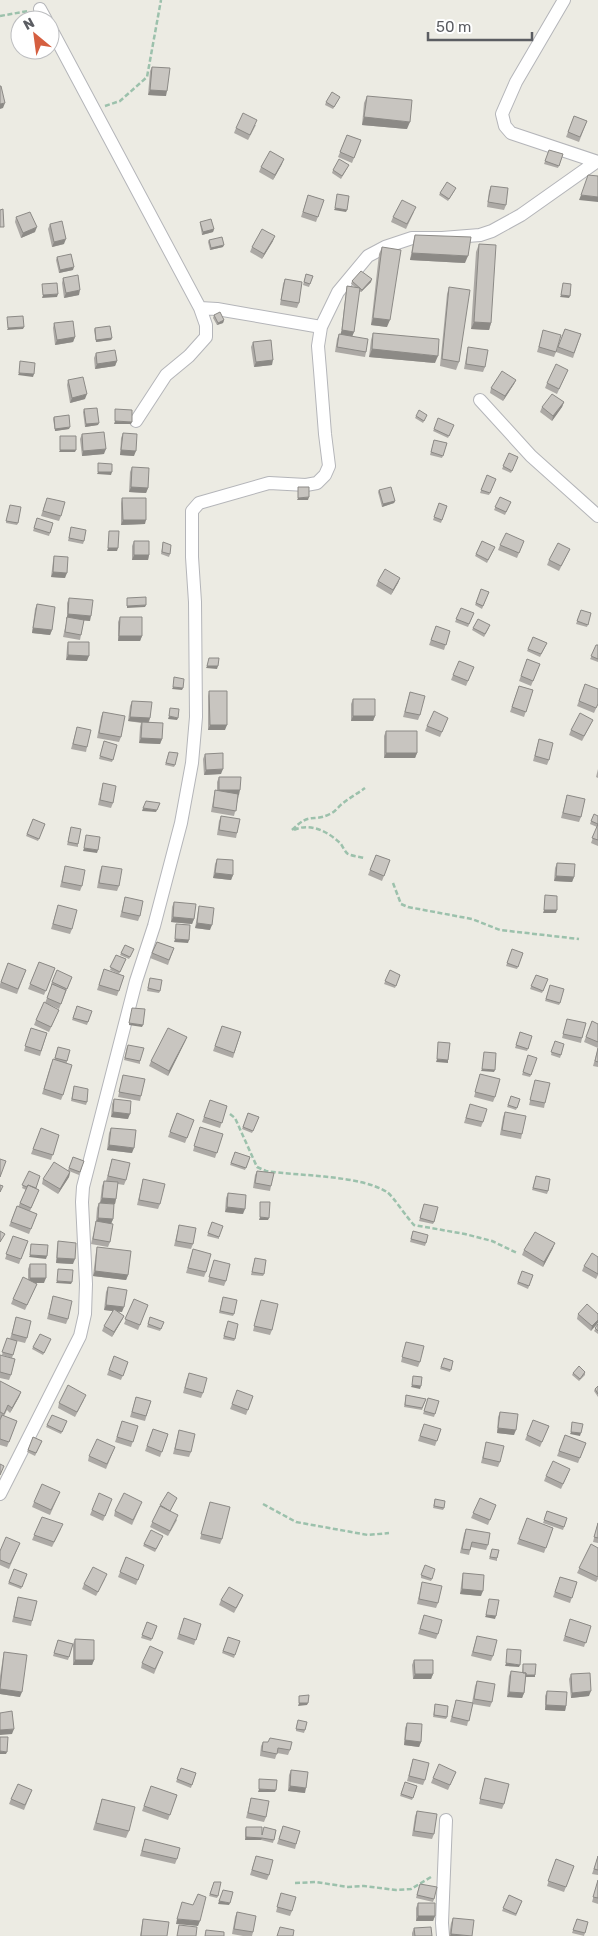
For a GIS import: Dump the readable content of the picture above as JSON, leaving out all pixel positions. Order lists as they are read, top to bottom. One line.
{"scale_bar":"50 m","north":"top left"}
